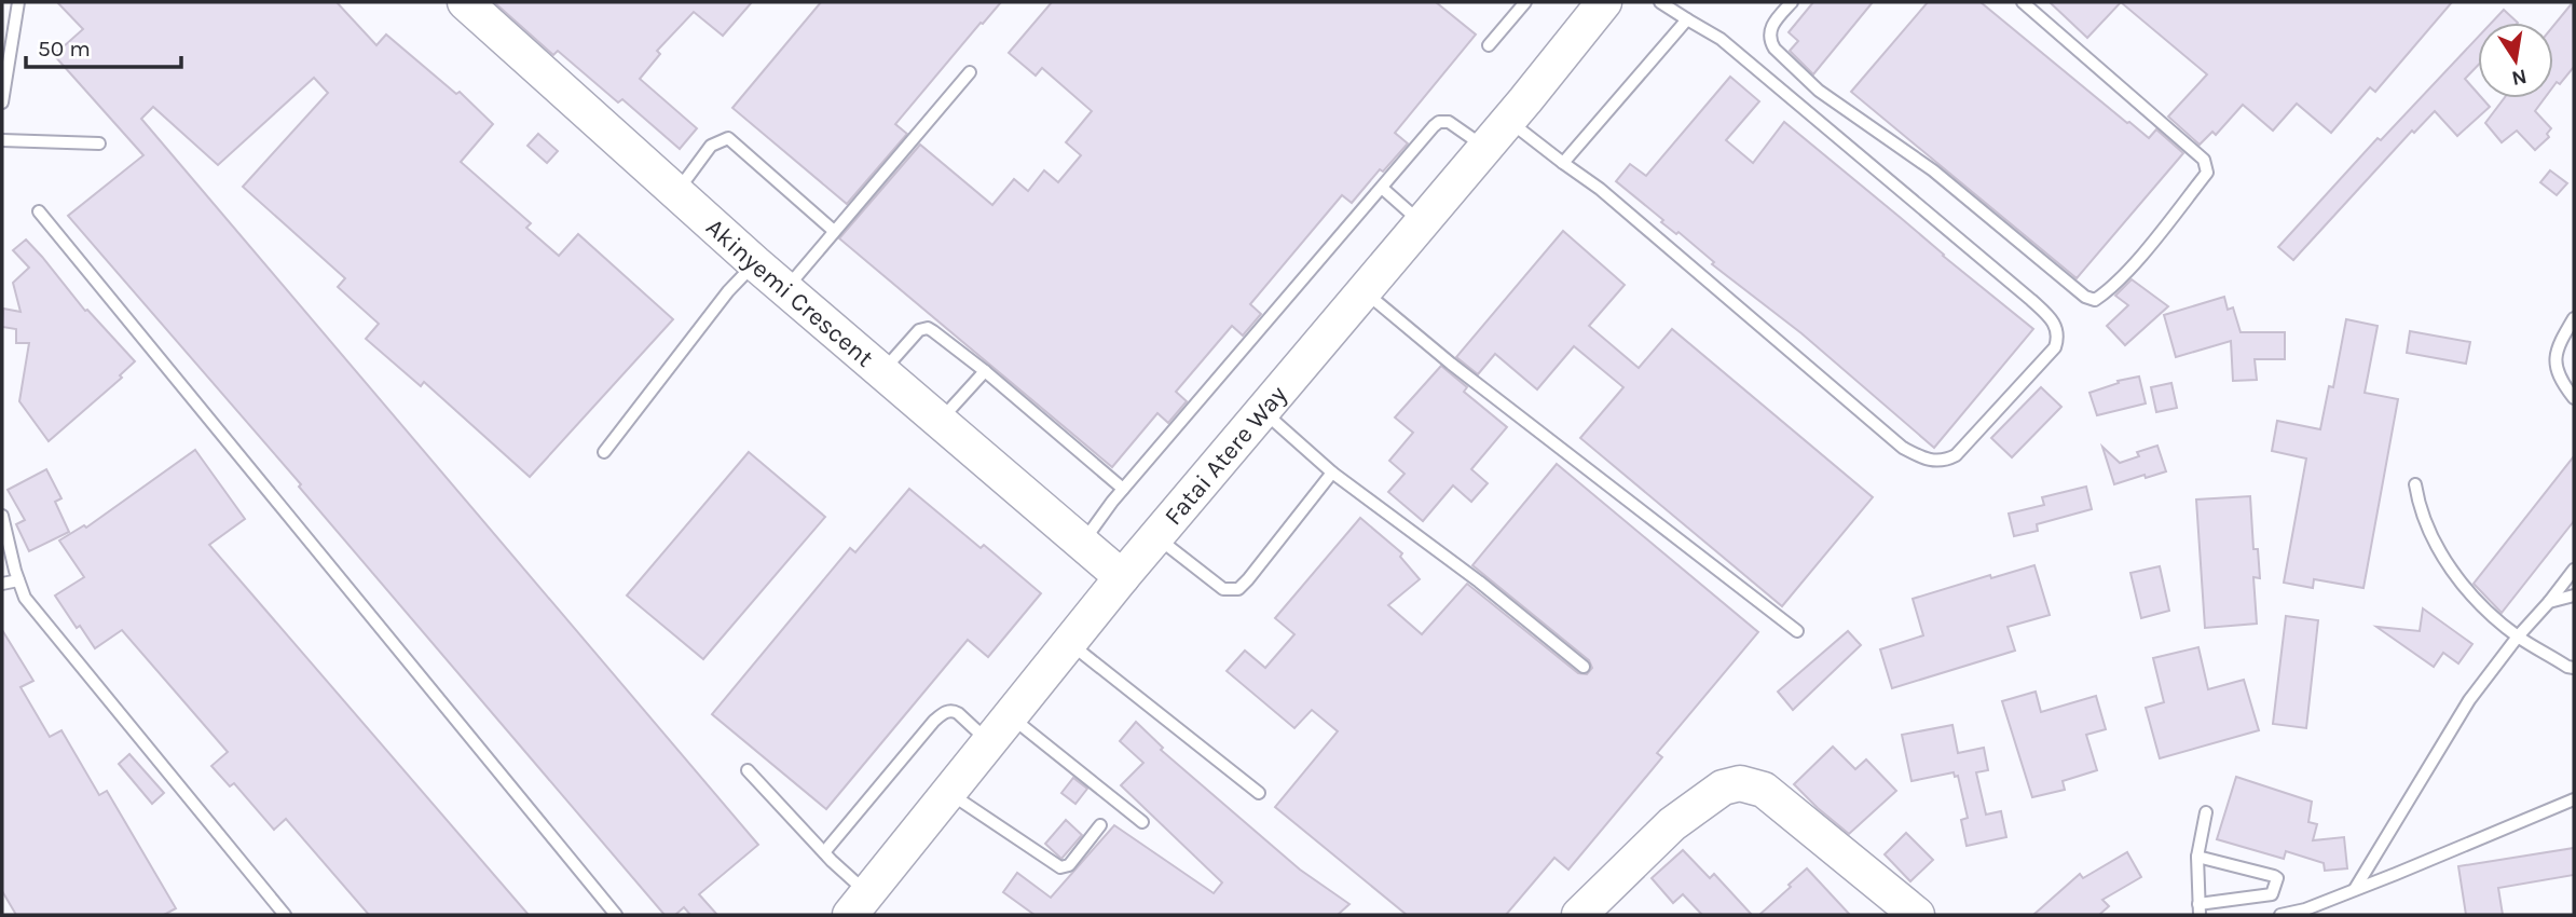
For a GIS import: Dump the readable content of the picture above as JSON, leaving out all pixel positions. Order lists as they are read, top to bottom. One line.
{"streets":{"street":["Akinyemi Crescent","Fatai Atere Way"]},"crossings":[["Akinyemi Crescent","Fatai Atere Way"]],"scale_bar":"50 m","north":"bottom"}
